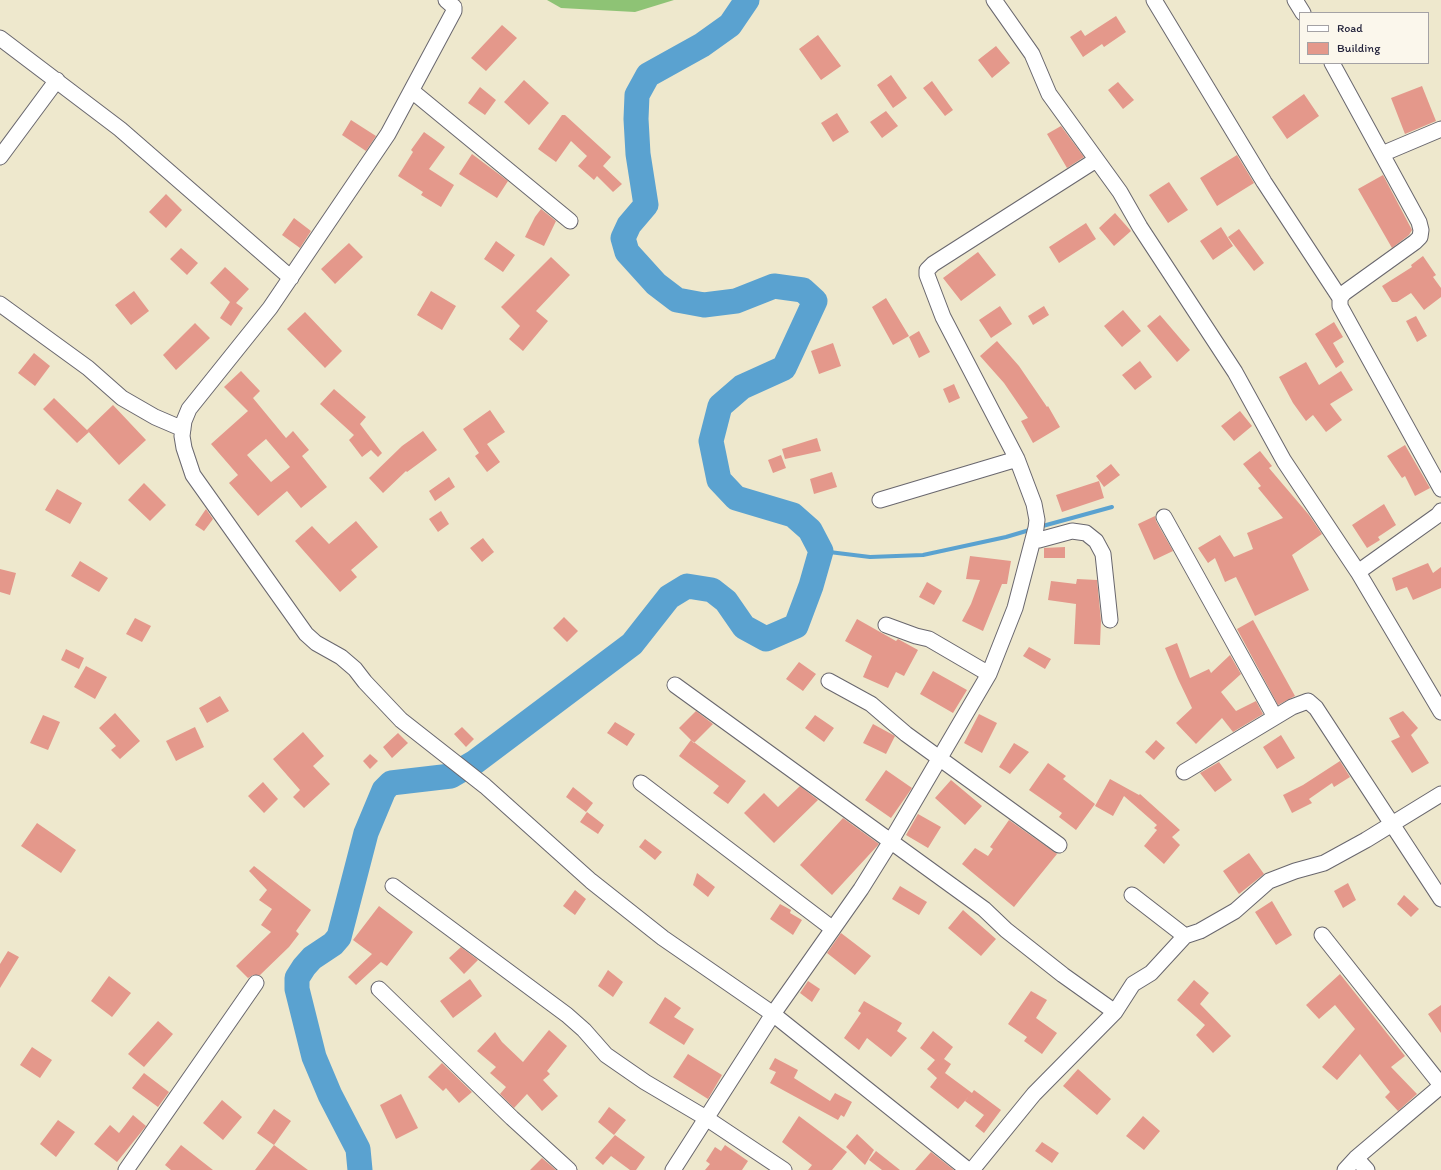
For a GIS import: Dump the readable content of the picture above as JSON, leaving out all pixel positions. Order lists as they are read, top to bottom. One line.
{"legend":["Road","Building"]}
